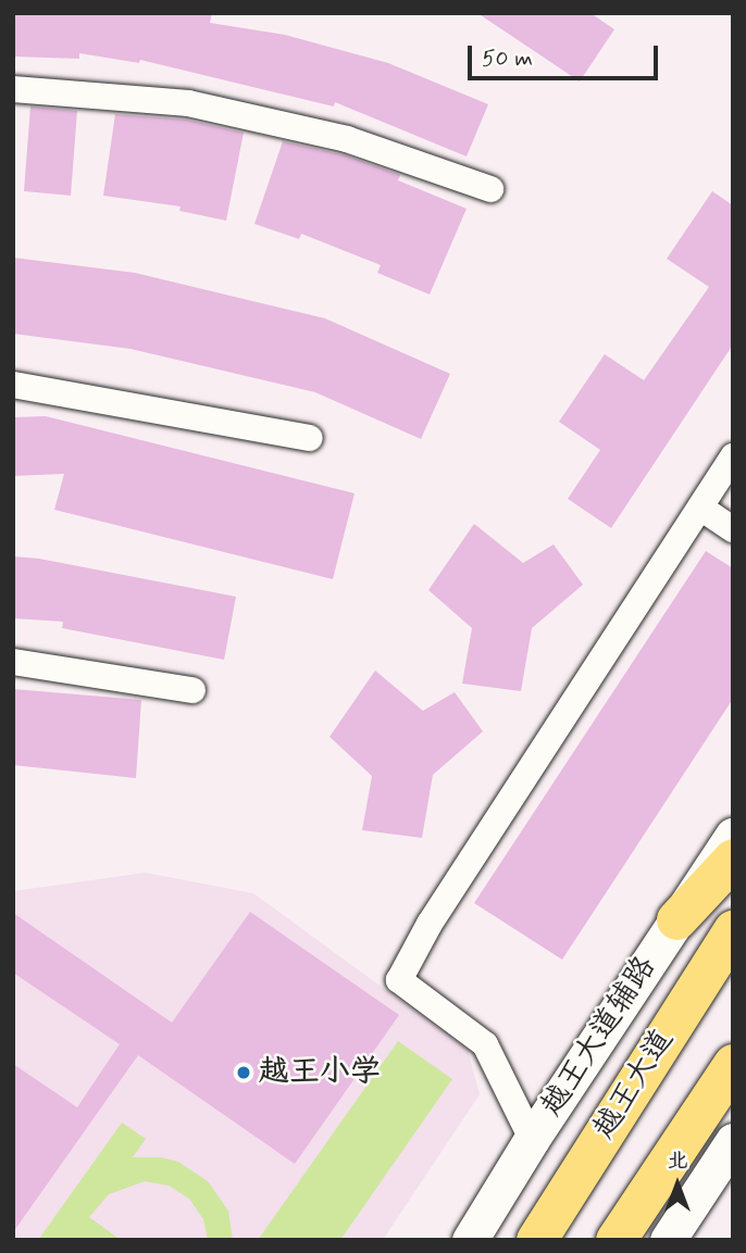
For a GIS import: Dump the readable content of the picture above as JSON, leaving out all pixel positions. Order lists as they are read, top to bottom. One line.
{"streets":{"main road":["越王大道辅路","越王大道"]},"places":["越王小学"],"scale_bar":"50 m","north":"top"}
